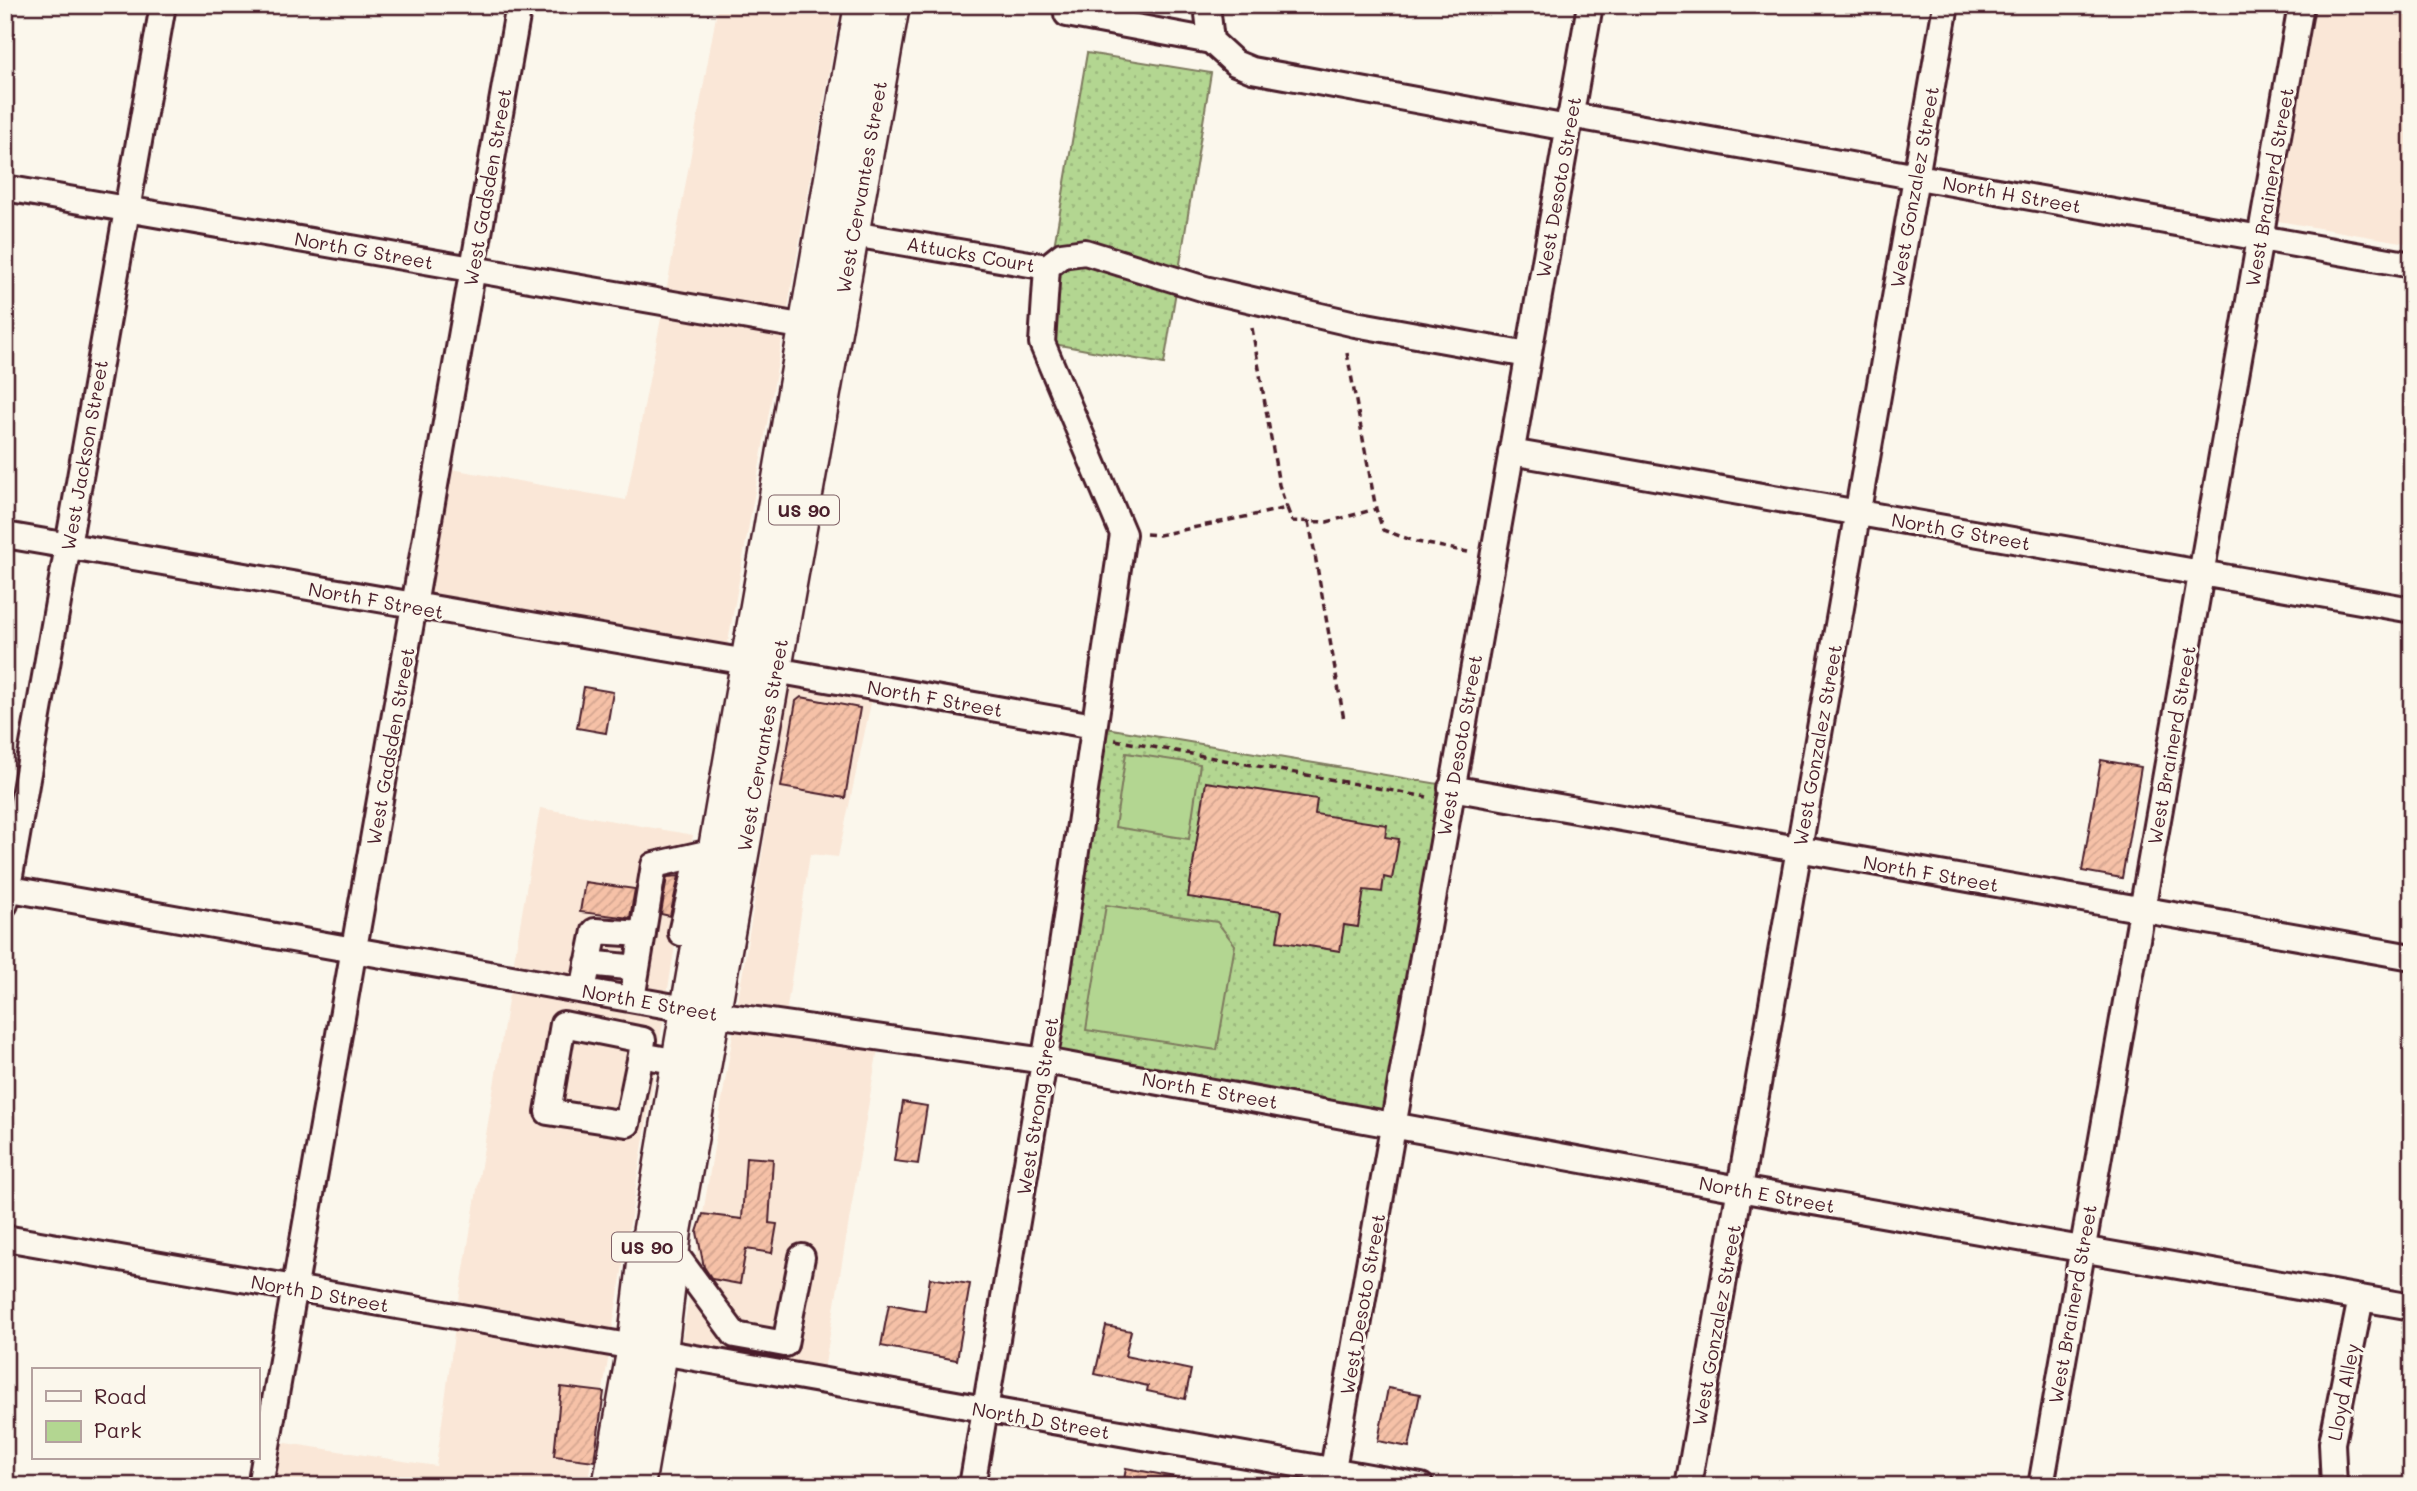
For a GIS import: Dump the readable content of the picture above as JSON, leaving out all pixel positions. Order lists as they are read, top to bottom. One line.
{"streets":{"main road":["West Cervantes Street","US 90"],"street":["West Gadsden Street","West Desoto Street","West Gonzalez Street","West Brainerd Street","North H Street","North G Street","Attucks Court","West Jackson Street","North F Street","North E Street","West Strong Street","North D Street","Lloyd Alley"]},"crossings":[["West Gadsden Street","North G Street"],["West Gadsden Street","North F Street"],["West Gadsden Street","North E Street"],["West Gadsden Street","North D Street"],["West Cervantes Street","North G Street"],["West Cervantes Street","Attucks Court"],["West Cervantes Street","North F Street"],["West Cervantes Street","North E Street"],["West Cervantes Street","North D Street"],["West Desoto Street","North H Street"],["West Desoto Street","North G Street"],["West Desoto Street","Attucks Court"],["West Desoto Street","North F Street"],["West Desoto Street","North E Street"],["West Desoto Street","North D Street"],["West Gonzalez Street","North H Street"],["West Gonzalez Street","North G Street"],["West Gonzalez Street","North F Street"],["West Gonzalez Street","North E Street"],["West Brainerd Street","North H Street"],["West Brainerd Street","North G Street"],["West Brainerd Street","North F Street"],["West Brainerd Street","North E Street"],["North G Street","West Jackson Street"],["West Jackson Street","North F Street"],["West Jackson Street","North E Street"],["North F Street","West Strong Street"],["North E Street","West Strong Street"],["North E Street","Lloyd Alley"],["West Strong Street","North D Street"]],"legend":["Road","Park"]}
